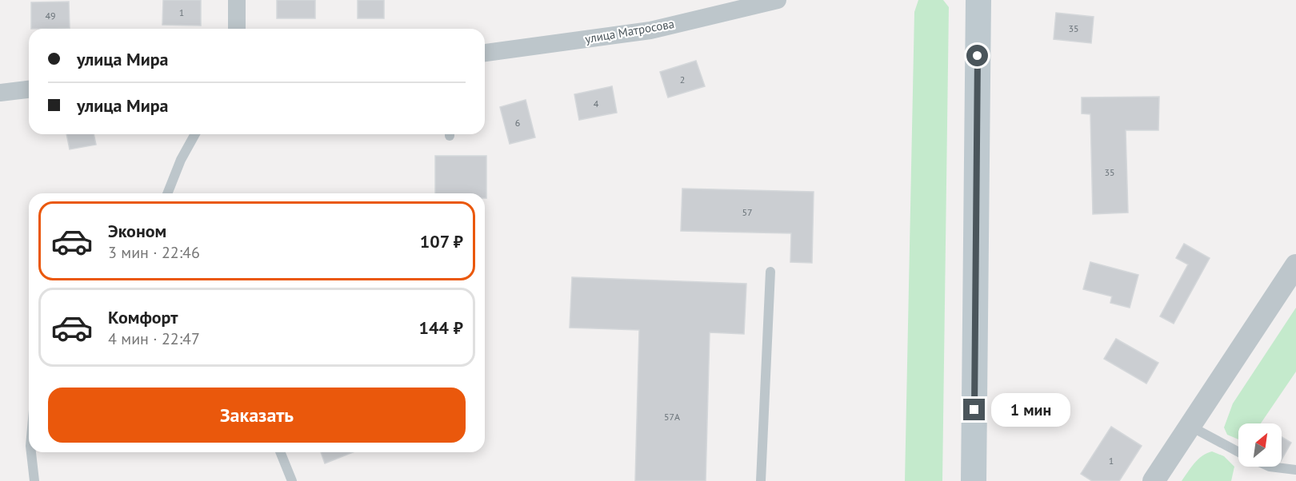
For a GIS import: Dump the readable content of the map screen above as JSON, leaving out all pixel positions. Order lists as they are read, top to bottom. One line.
{"streets":{"street":["улица Матросова"]},"house_numbers":["1","49","35","2","4","6","35","57","57А","1"],"north":"top right","page":{"banner":["улица Мира","улица Мира"],"list":[{"name":"Эконом","note":"3 мин · 22:46","value":"107 ₽"},{"name":"Комфорт","note":"4 мин · 22:47","value":"144 ₽"}],"buttons":"Заказать","bubble":"1 мин"}}
